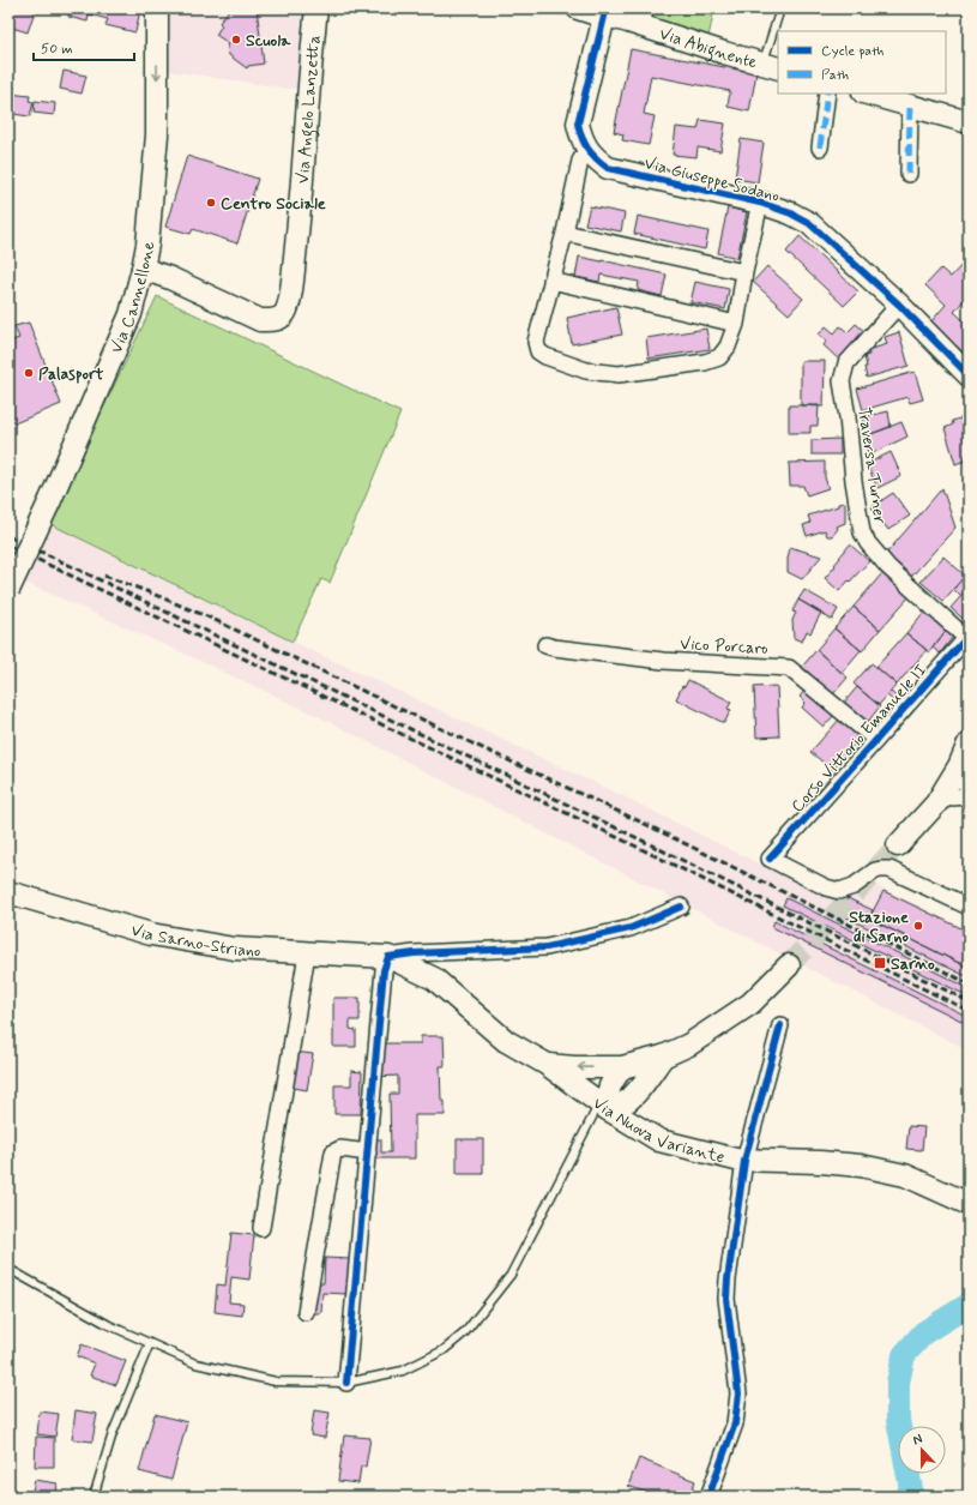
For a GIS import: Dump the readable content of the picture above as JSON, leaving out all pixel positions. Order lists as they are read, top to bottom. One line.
{"streets":{"main road":["Via Abignente","Via Angelo Lanzetta","Via Giuseppe Sodano","Via Cannellone","Via Sarno-Striano","Via Nuova Variante"],"street":["Traversa Turner","Vico Porcaro","Corso Vittorio Emanuele II"]},"crossings":[["Via Abignente","Via Giuseppe Sodano"],["Via Angelo Lanzetta","Via Cannellone"],["Via Giuseppe Sodano","Traversa Turner"],["Traversa Turner","Corso Vittorio Emanuele II"],["Vico Porcaro","Corso Vittorio Emanuele II"],["Via Sarno-Striano","Via Nuova Variante"]],"one_way":["Via Cannellone"],"places":{"other":["Scuola","Centro Sociale","Palasport","Stazione di Sarno"],"transit":["Sarno"]},"legend":["Cycle path","Path"],"scale_bar":"50 m","north":"top"}
